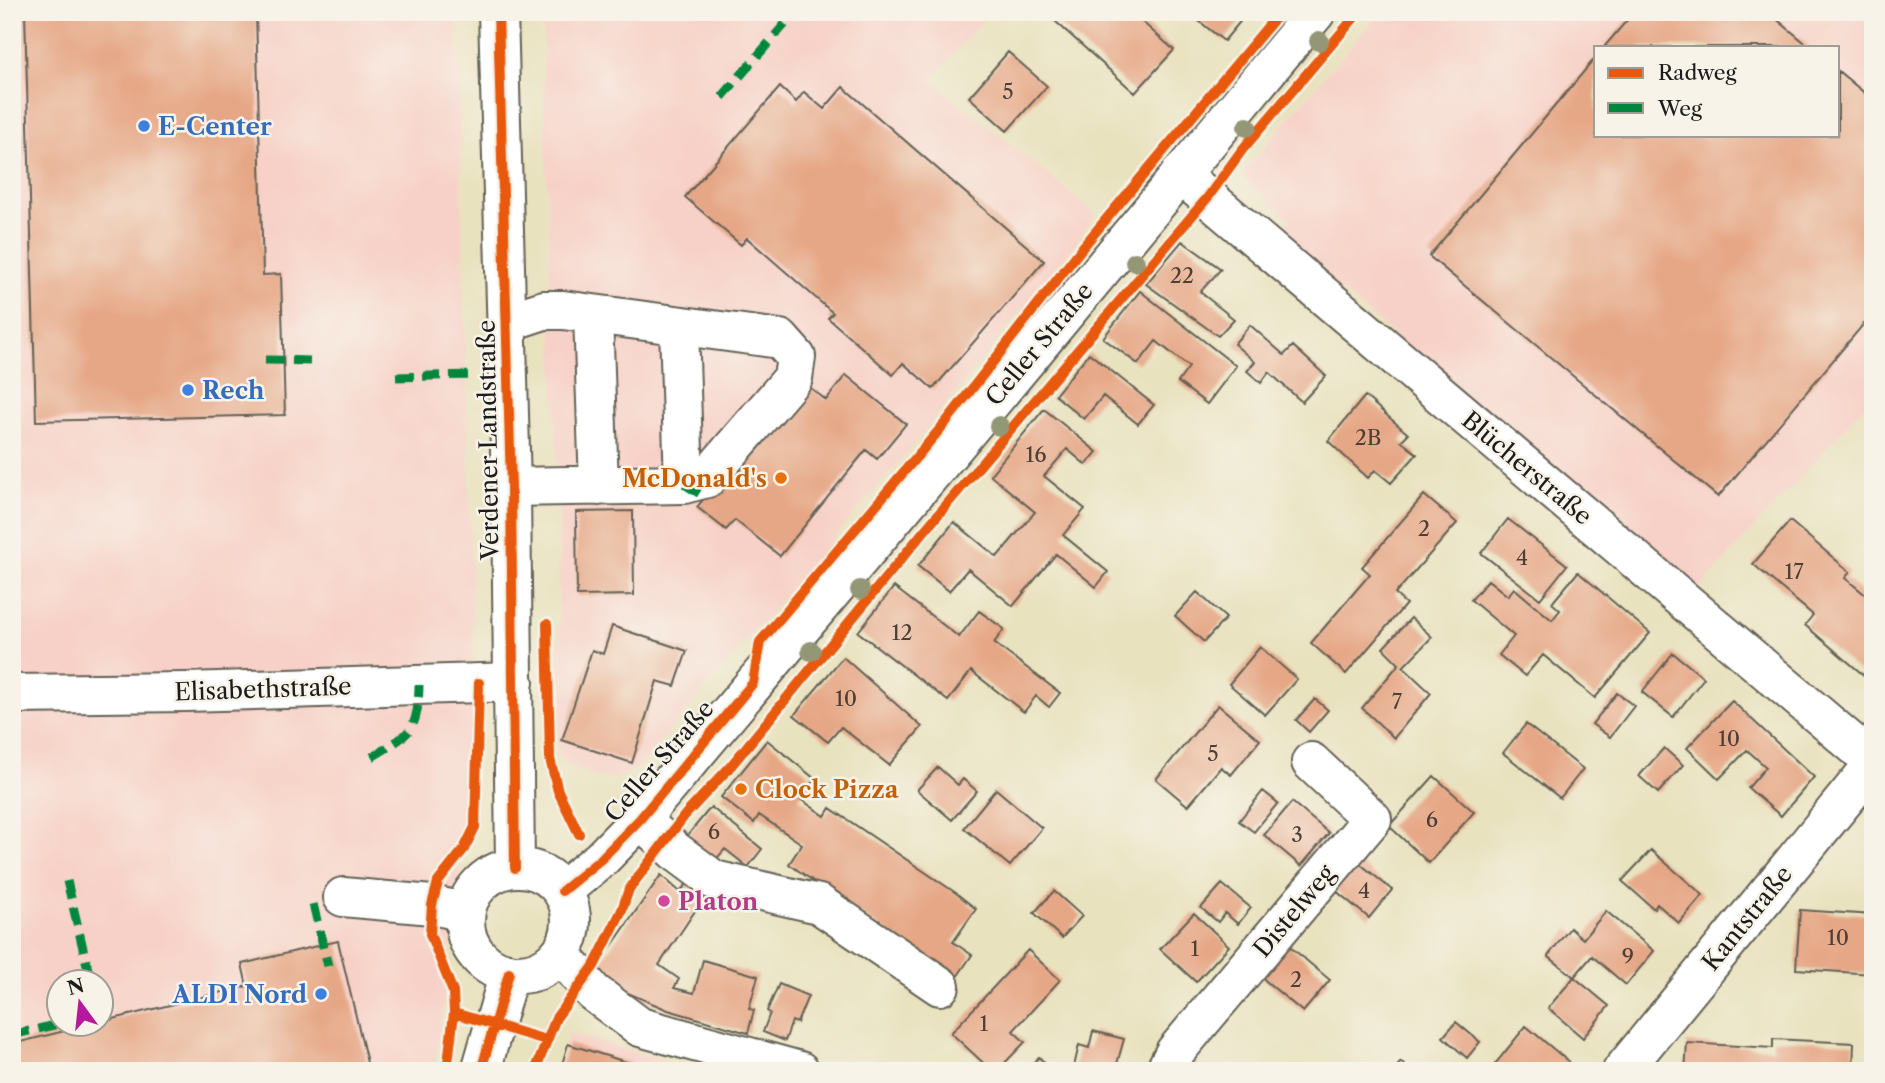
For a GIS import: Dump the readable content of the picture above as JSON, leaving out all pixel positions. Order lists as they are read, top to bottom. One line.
{"streets":{"main road":["Celler Straße","Verdener Landstraße","Blücherstraße","Elisabethstraße","Distelweg","Kantstraße"]},"crossings":[["Celler Straße","Verdener Landstraße"],["Celler Straße","Blücherstraße"],["Verdener Landstraße","Elisabethstraße"],["Blücherstraße","Kantstraße"]],"places":["E-Center","Rech","McDonald's","Clock Pizza","Platon","ALDI Nord"],"house_numbers":["5","22","2B","16","2","4","17","12","10","7","10","5","6","6","3","4","10","1","9","2","1"],"legend":["Radweg","Weg"],"north":"top"}
